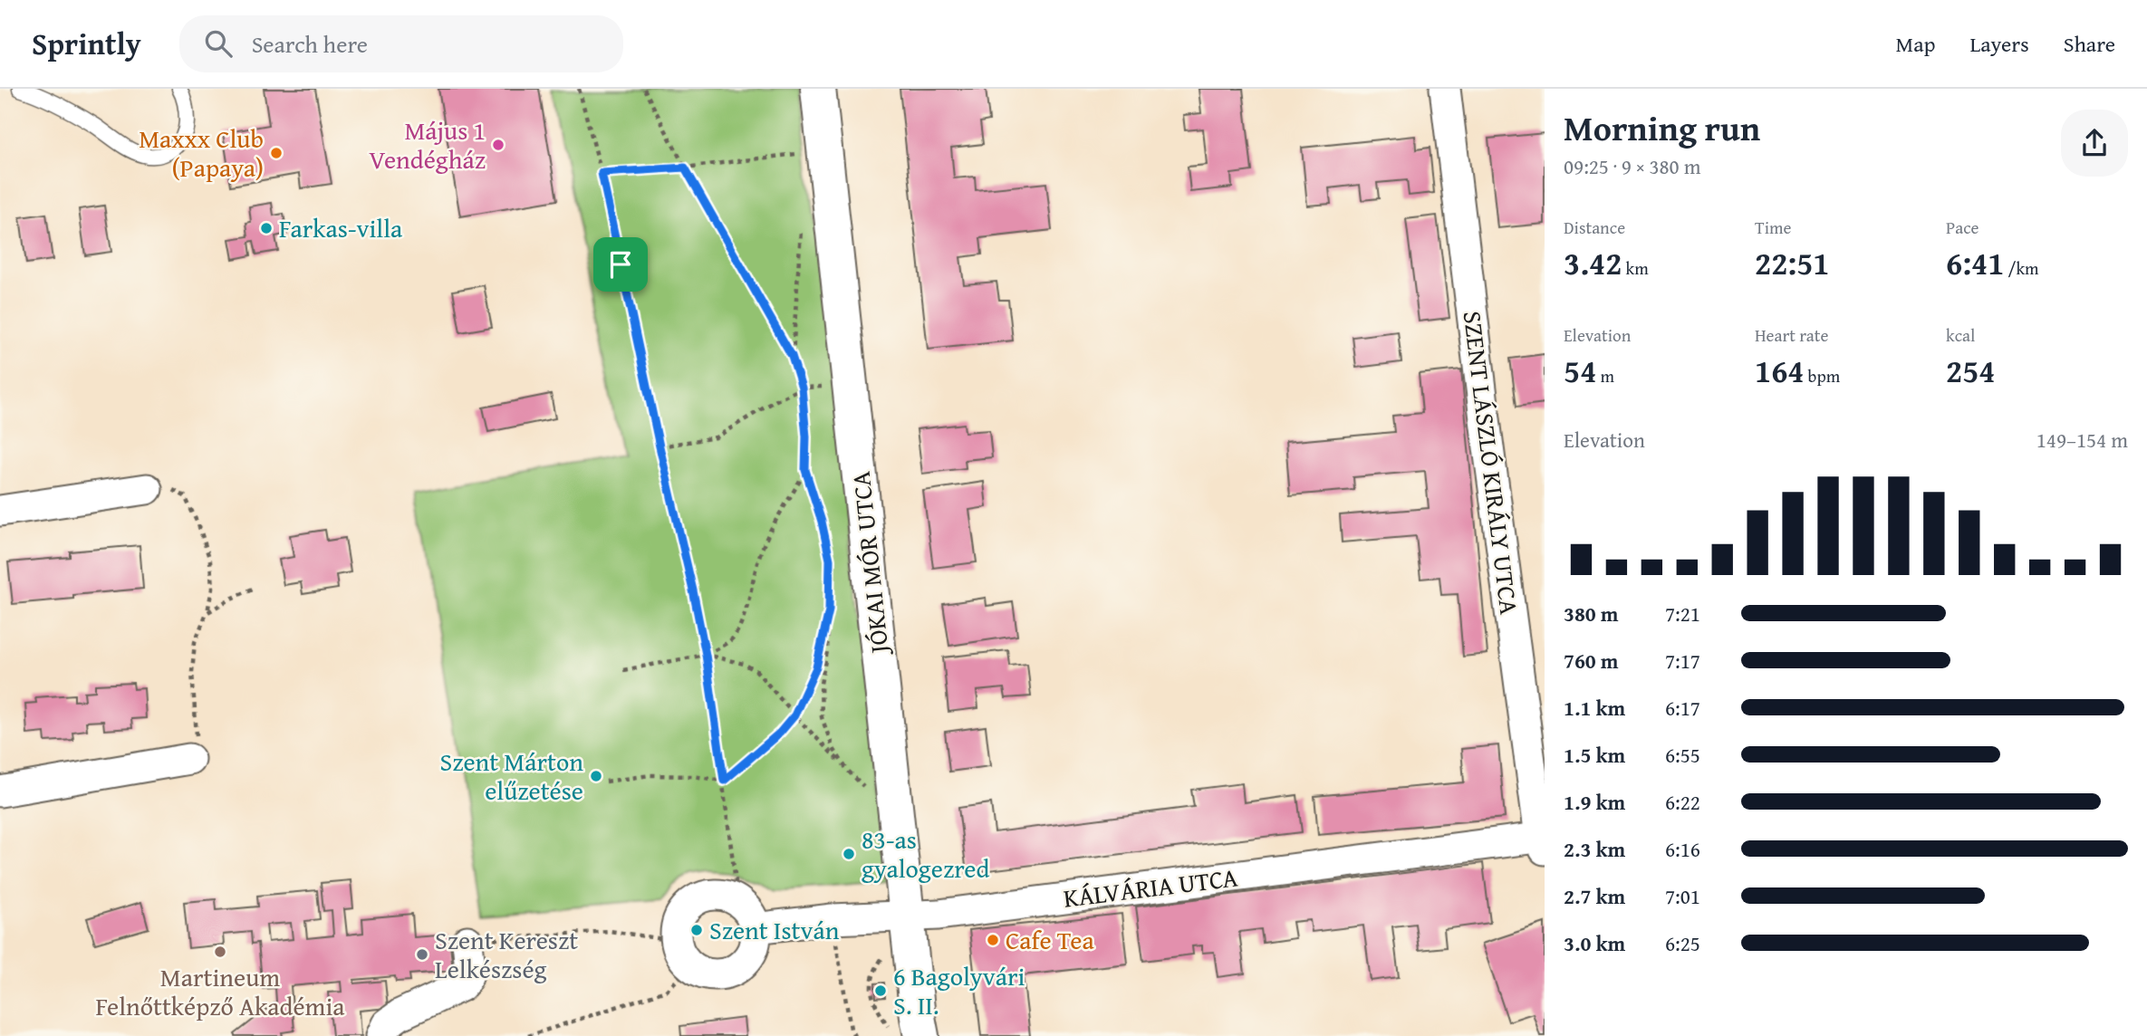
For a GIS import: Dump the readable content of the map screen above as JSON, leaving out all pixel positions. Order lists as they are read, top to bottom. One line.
{"streets":{"street":["SZENT LÁSZLÓ KIRÁLY UTCA","JÓKAI MÓR UTCA","KÁLVÁRIA UTCA"]},"crossings":[["SZENT LÁSZLÓ KIRÁLY UTCA","KÁLVÁRIA UTCA"],["JÓKAI MÓR UTCA","KÁLVÁRIA UTCA"]],"places":["Május 1 Vendégház","Maxxx Club (Papaya)","Farkas-villa","Szent Márton elűzetése","83-as gyalogezred","Szent István","Cafe Tea","Martineum Felnőttképző Akadémia","Szent Kereszt Lelkészség","6 Bagolyvári S. II."],"page":{"header":"Sprintly","search":"Search here","nav":["Map","Layers","Share"],"heading":["Morning run","09:25 · 9 × 380 m"],"stats":[["Distance","3.42 km"],["Time","22:51"],["Pace","6:41 /km"],["Elevation","54 m"],["Heart rate","164 bpm"],["kcal","254"]],"chart":["Elevation","149–154 m"],"list":[{"name":"380 m","note":"7:21"},{"name":"760 m","note":"7:17"},{"name":"1.1 km","note":"6:17"},{"name":"1.5 km","note":"6:55"},{"name":"1.9 km","note":"6:22"},{"name":"2.3 km","note":"6:16"},{"name":"2.7 km","note":"7:01"},{"name":"3.0 km","note":"6:25"}]}}
